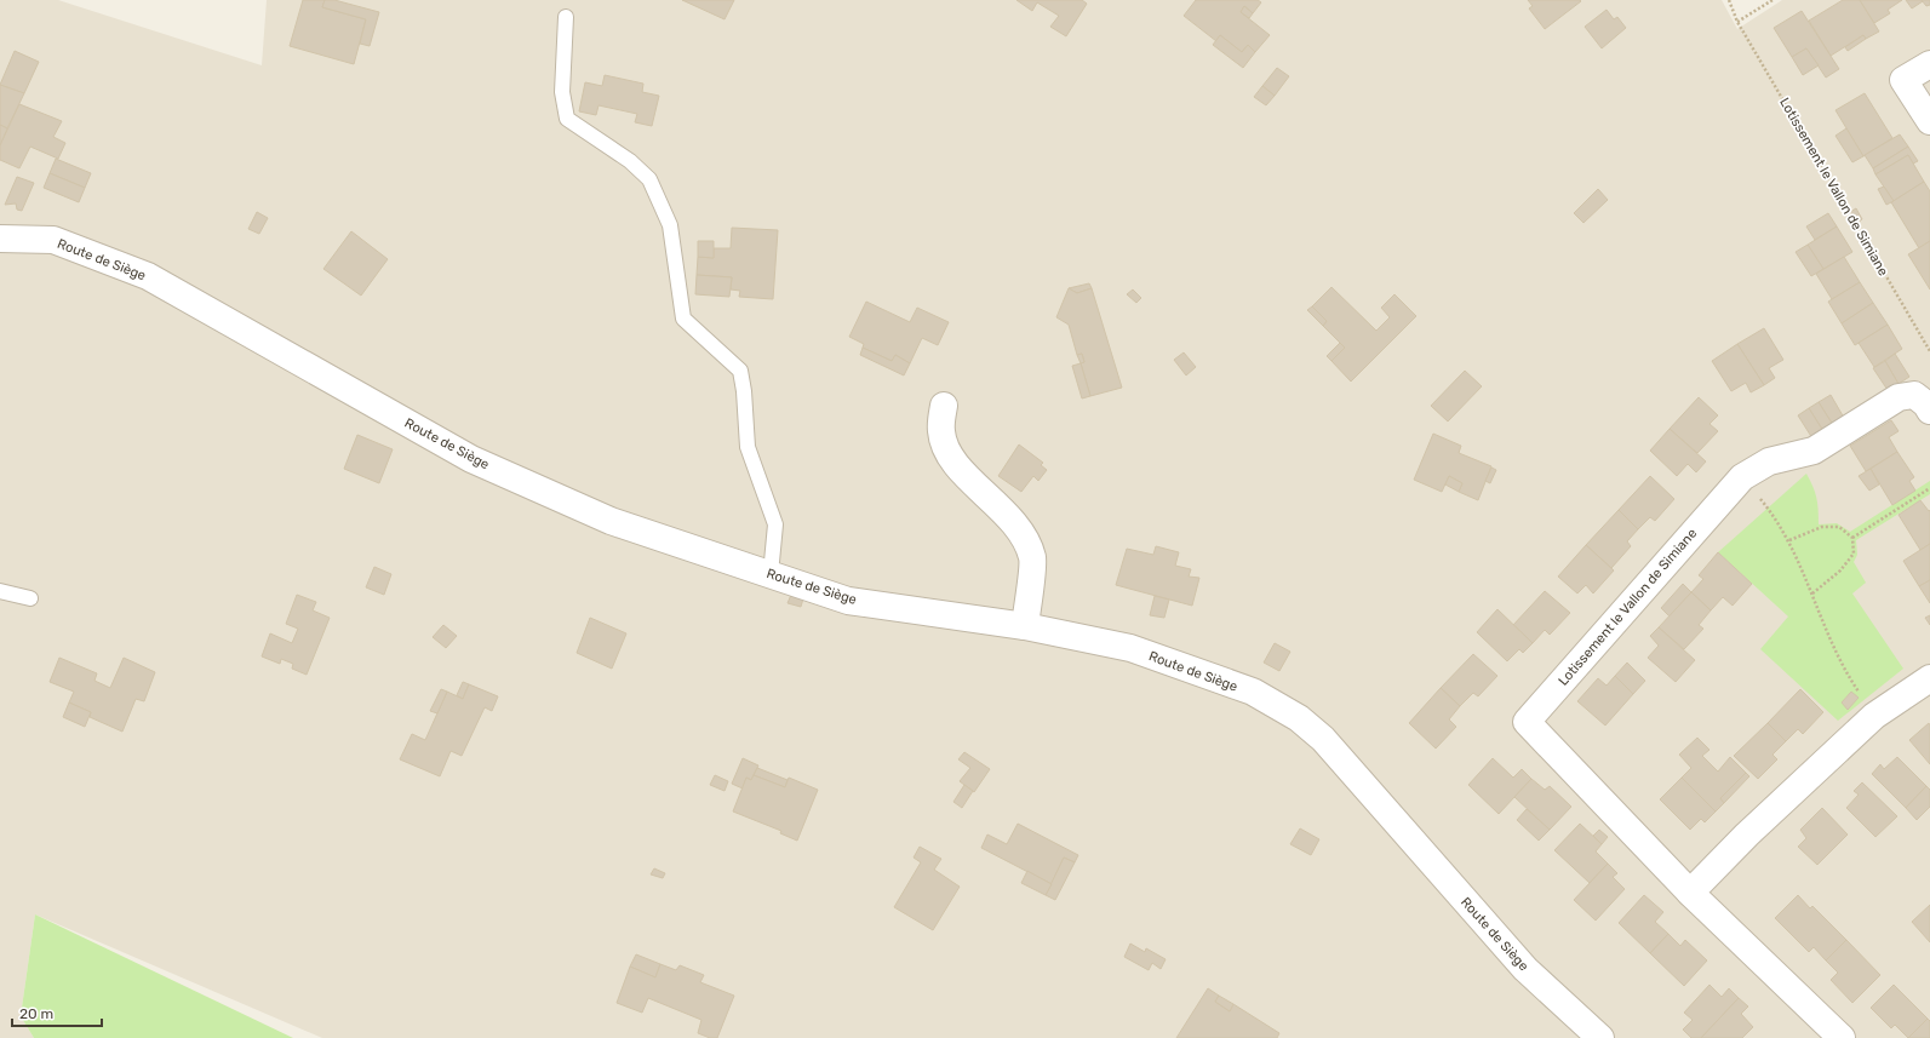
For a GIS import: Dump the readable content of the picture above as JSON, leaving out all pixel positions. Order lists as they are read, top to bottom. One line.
{"streets":{"street":["Lotissement le Vallon de Simiane","Route de Siège"]},"scale_bar":"20 m"}
